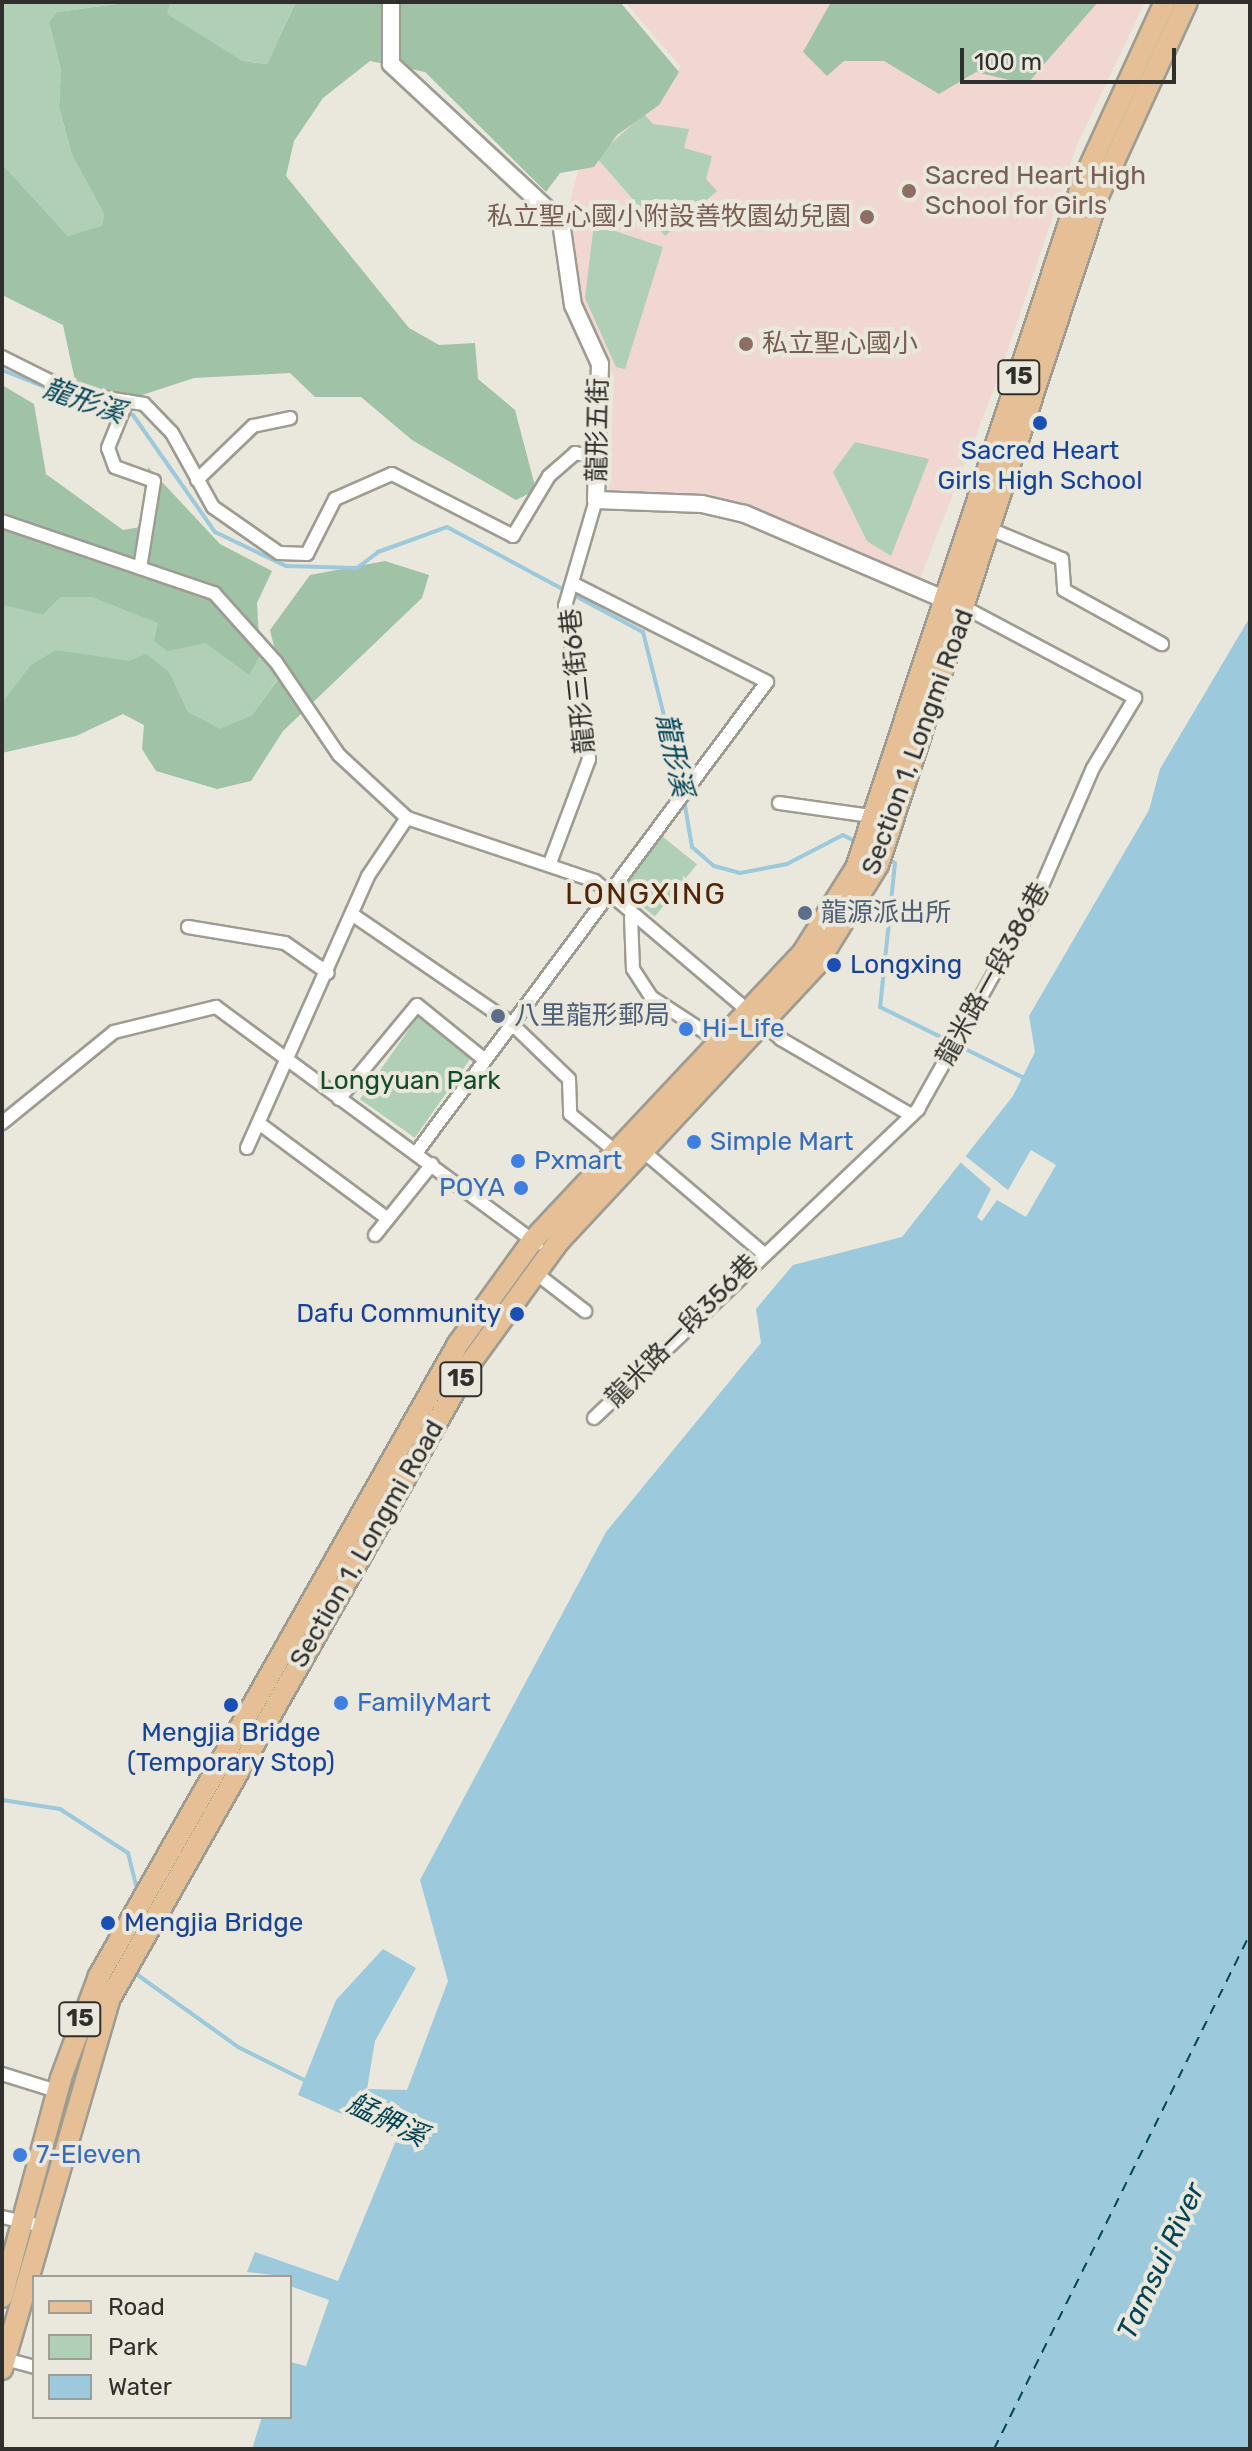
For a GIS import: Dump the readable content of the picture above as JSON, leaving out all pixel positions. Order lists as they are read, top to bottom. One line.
{"streets":{"main road":["15","Section 1, Longmi Road"],"street":["龍形五街","龍形三街6巷","龍米路一段386巷","龍米路一段356巷"]},"crossings":[["龍形五街","龍形三街6巷"],["龍形五街","Section 1, Longmi Road"],["龍形五街","龍米路一段386巷"],["Section 1, Longmi Road","龍米路一段386巷"],["Section 1, Longmi Road","龍米路一段356巷"],["龍米路一段386巷","龍米路一段356巷"]],"districts":["LONGXING"],"water":["龍形溪","艋舺溪","Tamsui River"],"parks":["Longyuan Park"],"places":["Sacred Heart High School for Girls","私立聖心國小附設善牧園幼兒園","私立聖心國小","Sacred Heart Girls High School","龍源派出所","Longxing","八里龍形郵局","Hi-Life","Simple Mart","Pxmart","POYA","Dafu Community","FamilyMart","Mengjia Bridge (Temporary Stop)","Mengjia Bridge","7-Eleven"],"legend":["Road","Park","Water"],"scale_bar":"100 m"}
